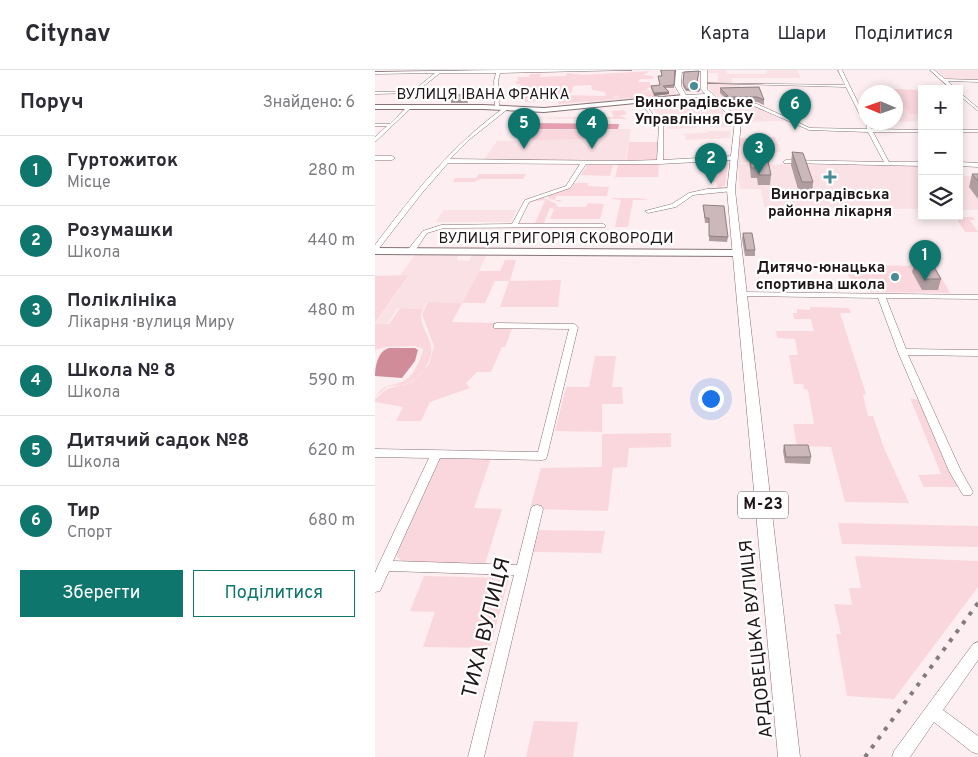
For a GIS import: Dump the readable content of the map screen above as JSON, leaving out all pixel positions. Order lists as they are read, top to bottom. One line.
{"streets":{"highway":["ВУЛИЦЯ ІВАНА ФРАНКА","М-23","АРДОВЕЦЬКА ВУЛИЦЯ"],"main road":["ВУЛИЦЯ ГРИГОРІЯ СКОВОРОДИ"],"street":["ТИХА ВУЛИЦЯ"]},"crossings":[["ВУЛИЦЯ ІВАНА ФРАНКА","М-23"],["ВУЛИЦЯ ГРИГОРІЯ СКОВОРОДИ","АРДОВЕЦЬКА ВУЛИЦЯ"],["М-23","АРДОВЕЦЬКА ВУЛИЦЯ"]],"places":{"other":["Виноградівське Управління СБУ","Дитячо-юнацька спортивна школа"],"health":["Виноградівська районна лікарня"]},"north":"left","page":{"header":"Citynav","nav":["Карта","Шари","Поділитися"],"heading":["Поруч","Знайдено: 6"],"map_buttons":["+","−"],"pins":["6","4","5","3","2","1"],"list":[{"mark":"1","name":"Гуртожиток","note":"Місце","value":"280 m"},{"mark":"2","name":"Розумашки","note":"Школа","value":"440 m"},{"mark":"3","name":"Поліклініка","note":"Лікарня · вулиця Миру","value":"480 m"},{"mark":"4","name":"Школа № 8","note":"Школа","value":"590 m"},{"mark":"5","name":"Дитячий садок №8","note":"Школа","value":"620 m"},{"mark":"6","name":"Тир","note":"Спорт","value":"680 m"}],"buttons":["Зберегти","Поділитися"]}}
